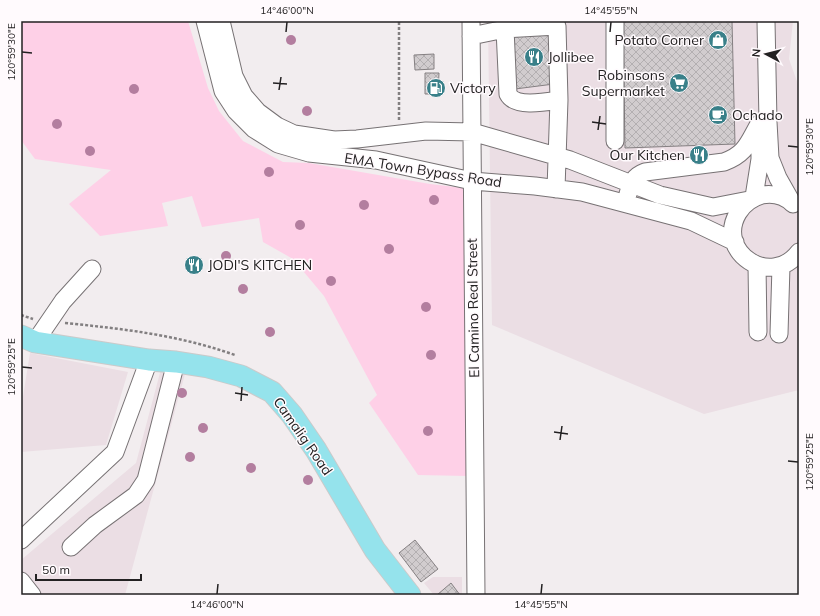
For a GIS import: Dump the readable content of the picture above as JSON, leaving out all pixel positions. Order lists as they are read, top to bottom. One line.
{"streets":{"main road":["Camalig Road"],"street":["EMA Town Bypass Road","El Camino Real Street"]},"crossings":[["EMA Town Bypass Road","El Camino Real Street"]],"places":{"shop":["Potato Corner"],"restaurant":["Jollibee","Our Kitchen","JODI'S KITCHEN"],"supermarket":["Robinsons Supermarket"],"fuel station":["Victory"],"cafe":["Ochado"]},"scale_bar":"50 m","north":"left","coordinates":["14°46'00\"N","14°45'55\"N","120°59'30\"E","120°59'25\"E"]}
